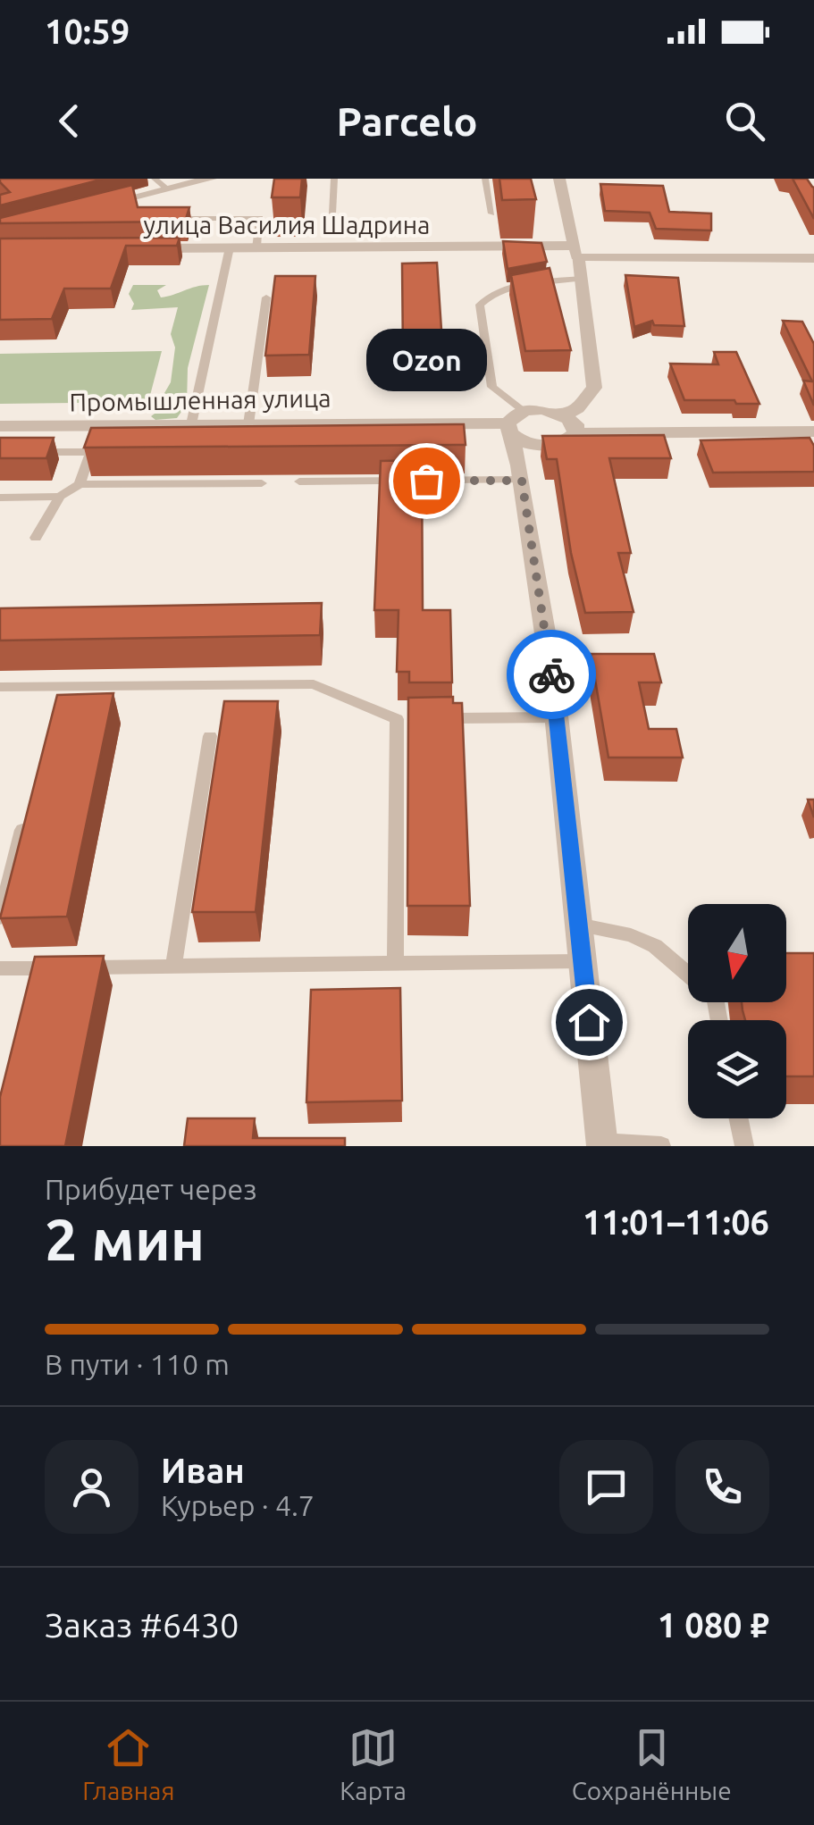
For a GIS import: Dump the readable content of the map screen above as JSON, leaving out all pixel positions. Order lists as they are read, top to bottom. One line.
{"streets":{"street":["улица Василия Шадрина","Промышленная улица"]},"places":["Ozon"],"north":"bottom","page":{"status":"10:59","header":"Parcelo","bubble":"Ozon","heading":["2 мин","Прибудет через","11:01–11:06"],"panel":["Иван","Курьер · 4.7","Заказ #6430","1 080 ₽"],"bar":"В пути · 110 m","tabs":["Главная","Карта","Сохранённые"]}}
